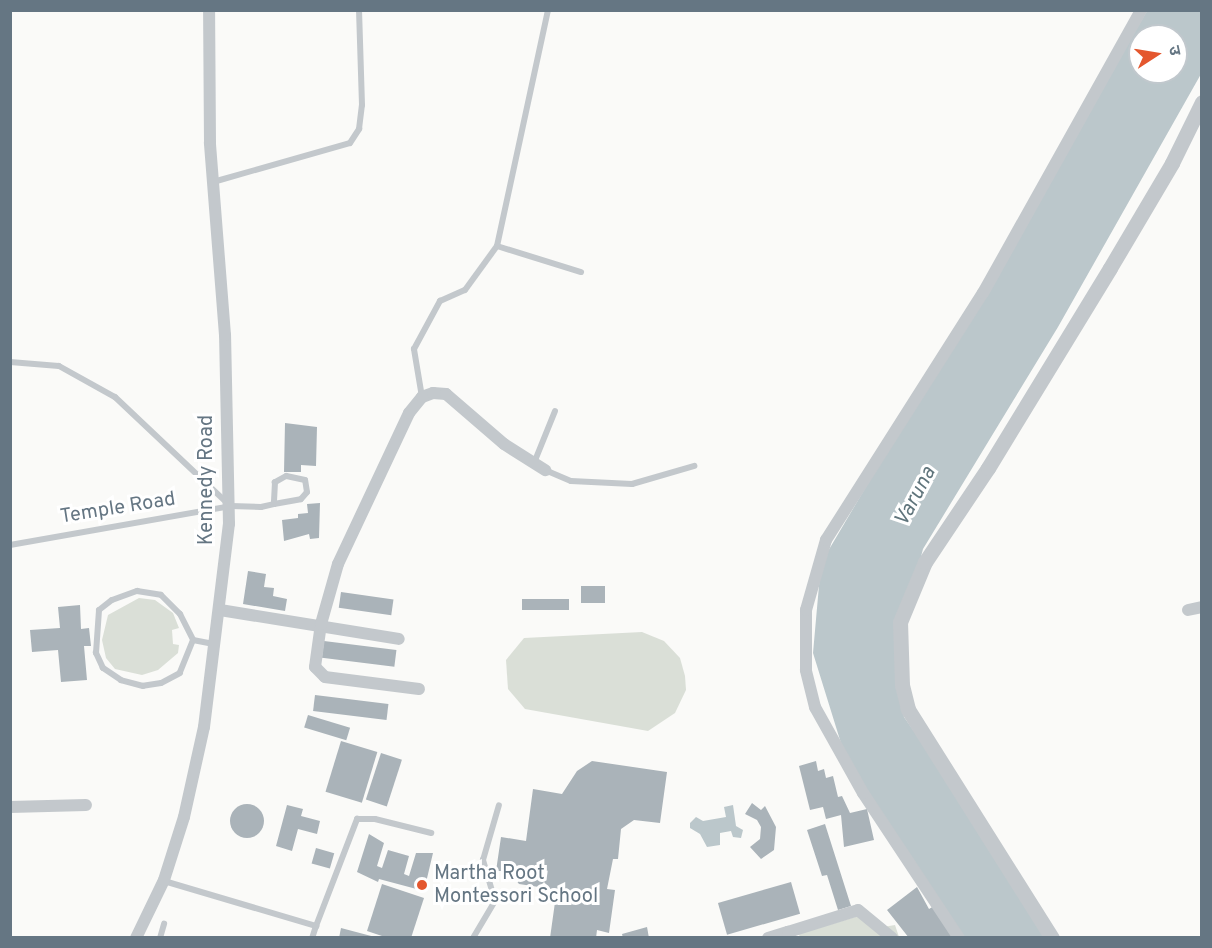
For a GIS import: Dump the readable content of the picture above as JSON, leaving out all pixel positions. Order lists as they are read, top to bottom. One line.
{"streets":{"street":["Kennedy Road"],"lane":["Temple Road"]},"crossings":[["Kennedy Road","Temple Road"]],"water":["Varuna"],"places":["Martha Root Montessori School"],"north":"right"}
